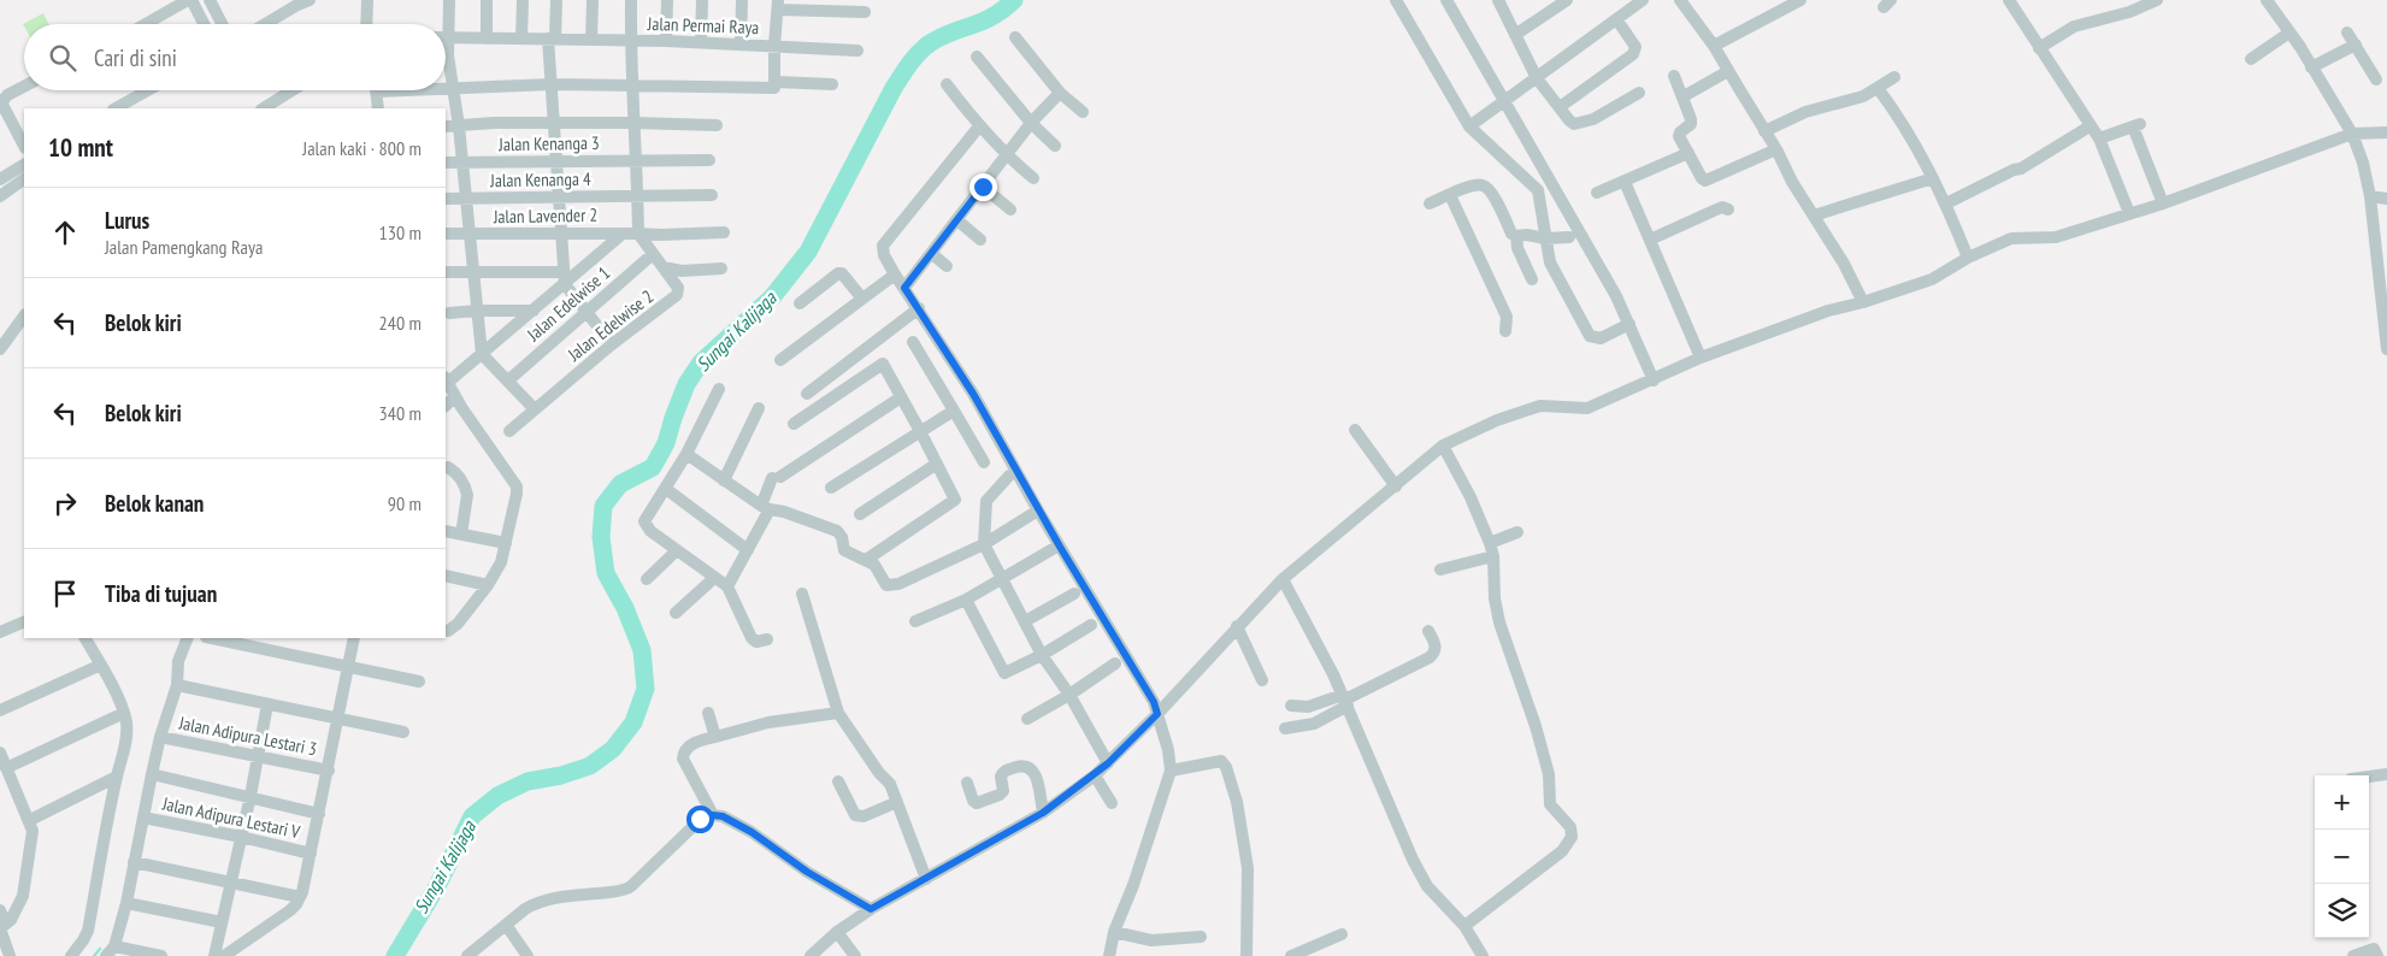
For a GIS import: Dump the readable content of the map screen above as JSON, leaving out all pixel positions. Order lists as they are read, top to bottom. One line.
{"streets":{"street":["Jalan Permai Raya","Jalan Kenanga 3","Jalan Kenanga 4","Jalan Lavender 2","Jalan Edelwise 1","Jalan Edelwise 2","Jalan Adipura Lestari 3","Jalan Adipura Lestari V"]},"crossings":[["Jalan Lavender 2","Jalan Edelwise 2"],["Jalan Edelwise 1","Jalan Edelwise 2"]],"water":["Sungai Kalijaga"],"page":{"search":"Cari di sini","heading":["10 mnt","Jalan kaki · 800 m"],"list":[["Lurus","Jalan Pamengkang Raya","130 m"],["Belok kiri","240 m"],["Belok kiri","340 m"],["Belok kanan","90 m"],"Tiba di tujuan"],"map_buttons":["+","−"]}}
